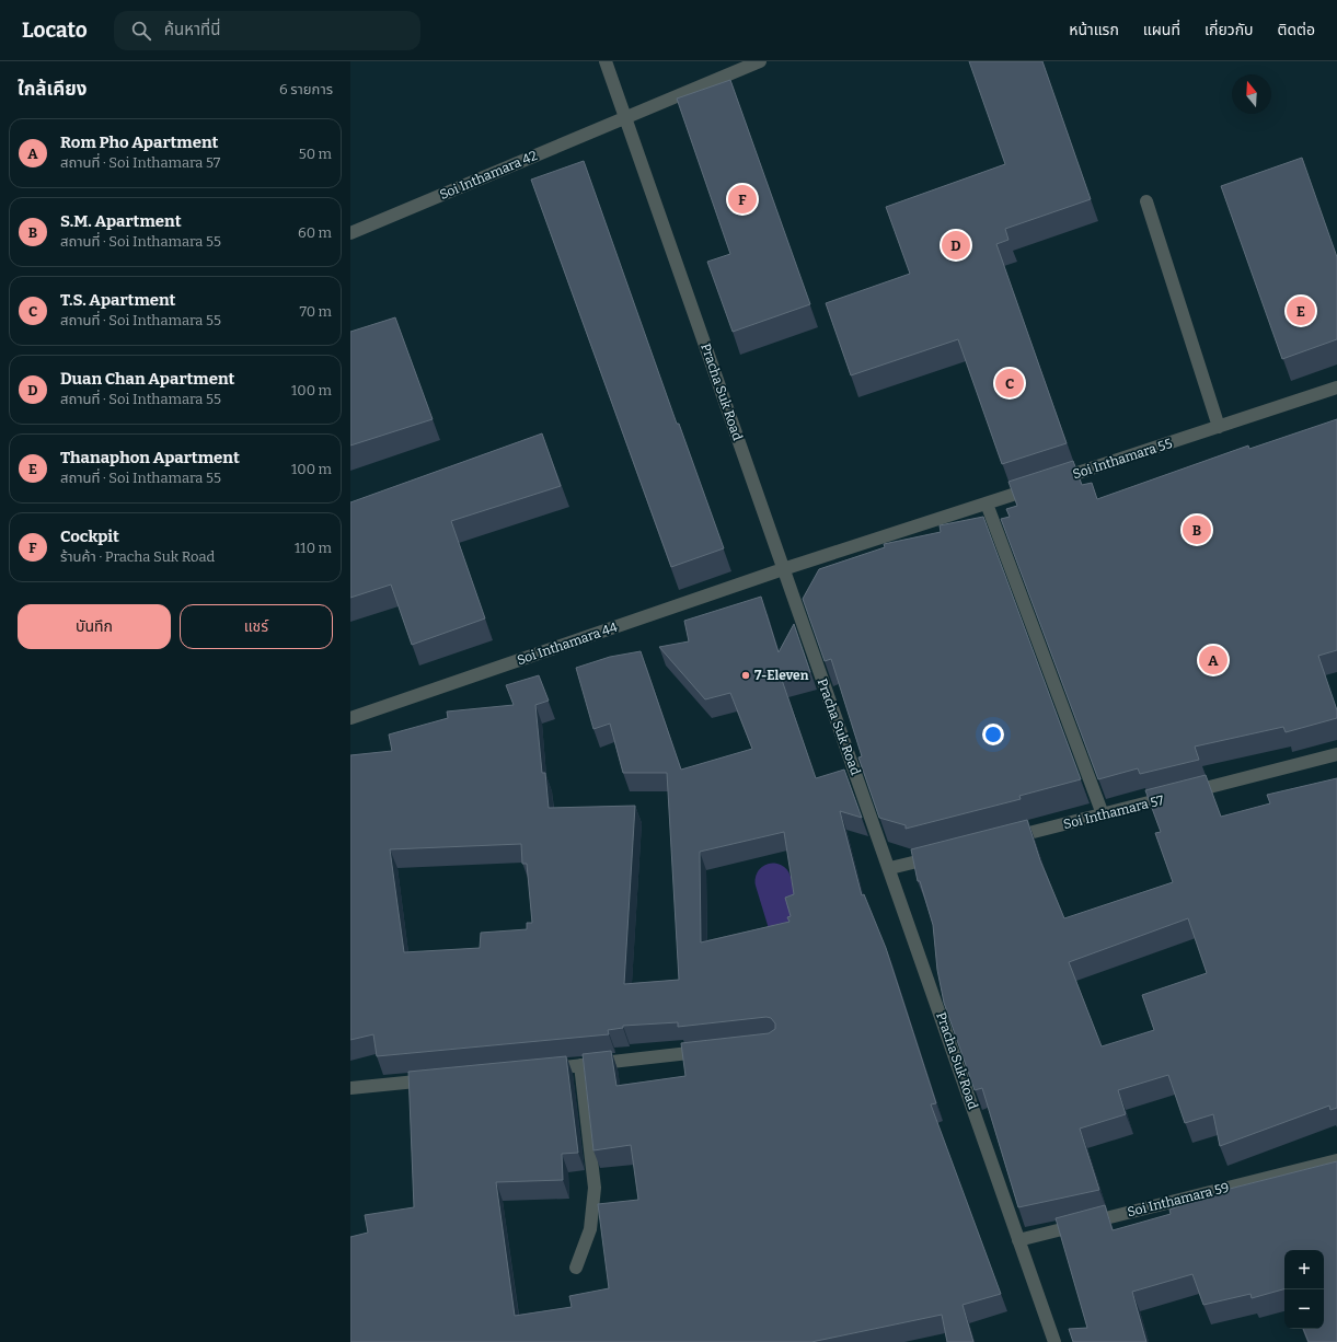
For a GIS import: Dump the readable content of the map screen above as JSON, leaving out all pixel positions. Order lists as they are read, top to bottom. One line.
{"streets":{"street":["Soi Inthamara 42","Pracha Suk Road","Soi Inthamara 55","Soi Inthamara 44","Soi Inthamara 57","Soi Inthamara 59"]},"crossings":[["Soi Inthamara 42","Pracha Suk Road"],["Pracha Suk Road","Soi Inthamara 55"],["Pracha Suk Road","Soi Inthamara 44"],["Pracha Suk Road","Soi Inthamara 59"],["Soi Inthamara 55","Soi Inthamara 44"]],"places":["7-Eleven"],"north":"top","page":{"header":"Locato","search":"ค้นหาที่นี่","nav":["หน้าแรก","แผนที่","เกี่ยวกับ","ติดต่อ"],"heading":["ใกล้เคียง","6 รายการ"],"list":[{"mark":"A","name":"Rom Pho Apartment","note":"สถานที่ · Soi Inthamara 57","value":"50 m"},{"mark":"B","name":"S.M. Apartment","note":"สถานที่ · Soi Inthamara 55","value":"60 m"},{"mark":"C","name":"T.S. Apartment","note":"สถานที่ · Soi Inthamara 55","value":"70 m"},{"mark":"D","name":"Duan Chan Apartment","note":"สถานที่ · Soi Inthamara 55","value":"100 m"},{"mark":"E","name":"Thanaphon Apartment","note":"สถานที่ · Soi Inthamara 55","value":"100 m"},{"mark":"F","name":"Cockpit","note":"ร้านค้า · Pracha Suk Road","value":"110 m"}],"pins":["F","D","E","C","B","A"],"buttons":["บันทึก","แชร์"],"map_buttons":["+","−"]}}
